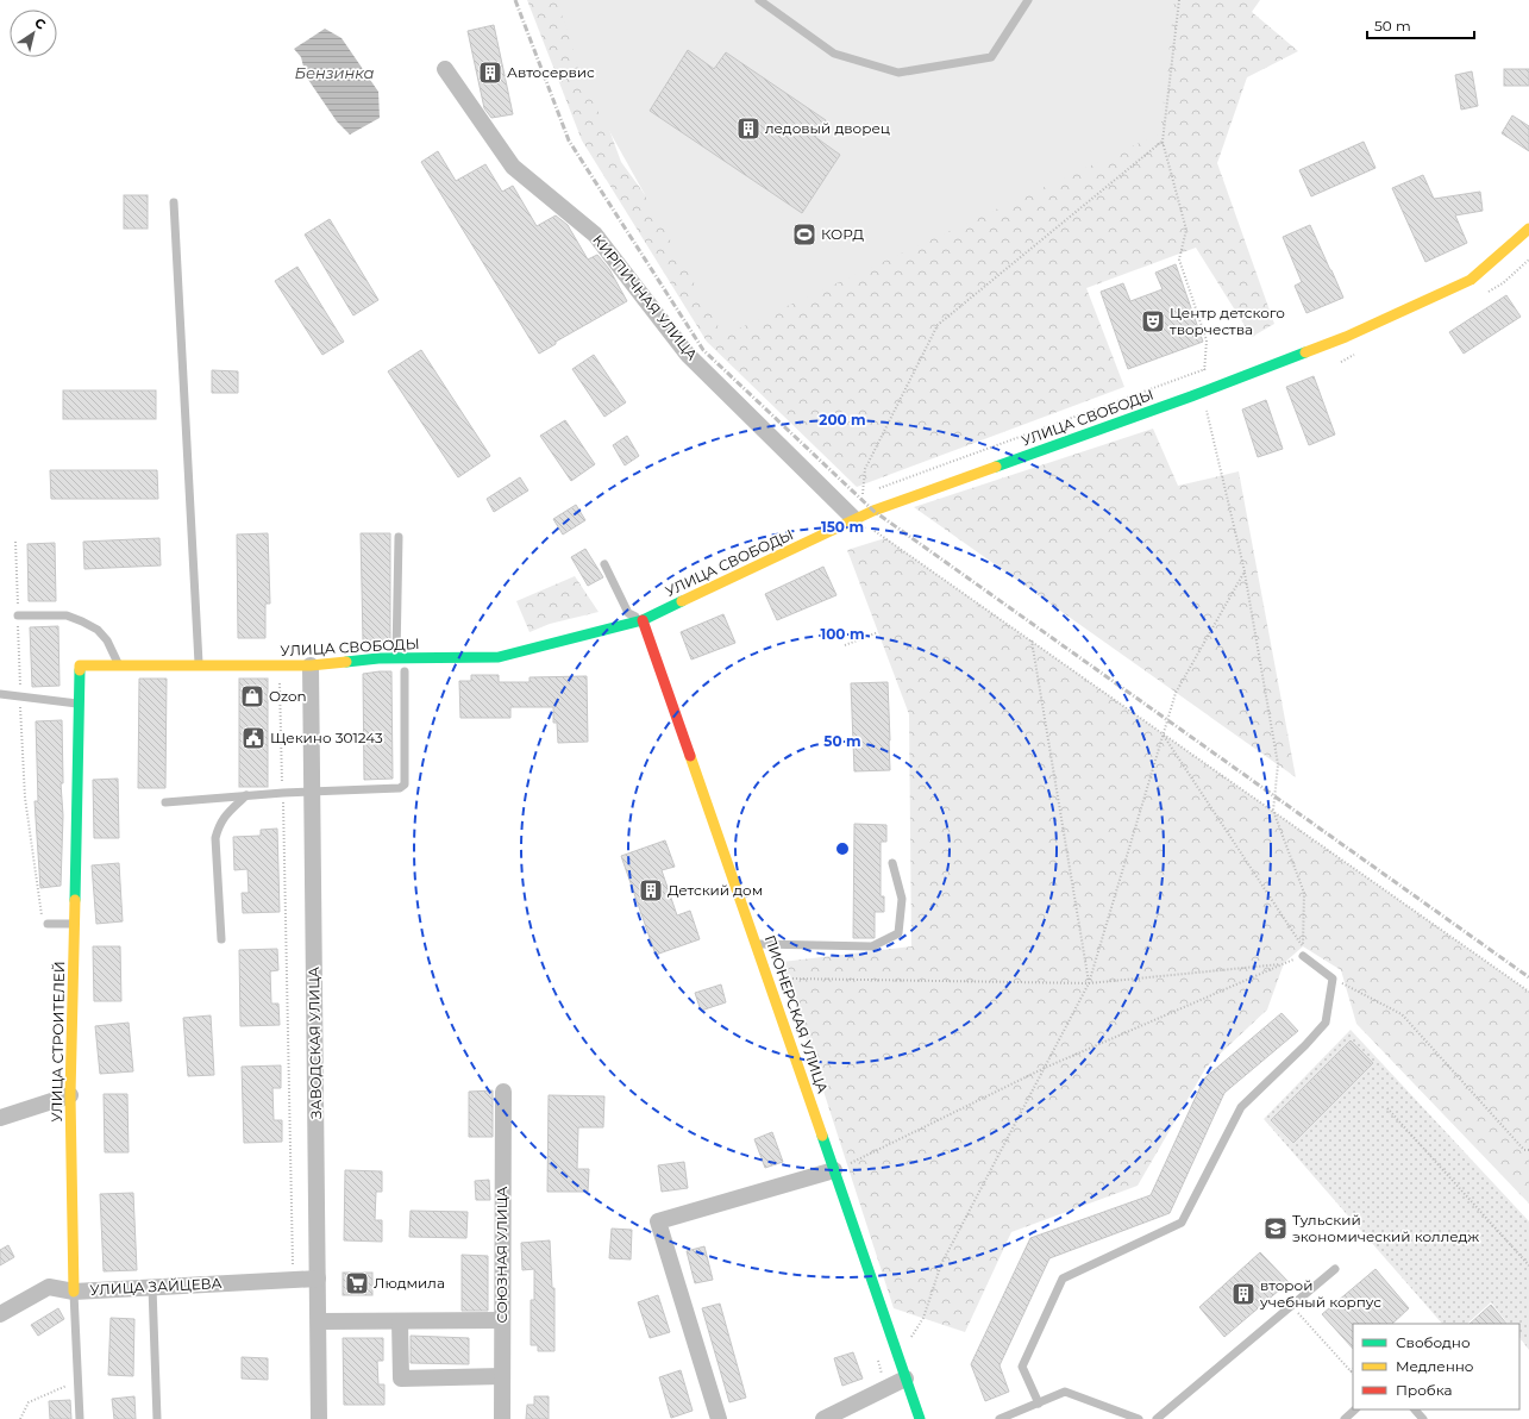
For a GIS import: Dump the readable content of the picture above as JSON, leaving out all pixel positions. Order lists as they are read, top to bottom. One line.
{"streets":{"street":["КИРПИЧНАЯ УЛИЦА","УЛИЦА СВОБОДЫ","ПИОНЕРСКАЯ УЛИЦА","УЛИЦА СТРОИТЕЛЕЙ","ЗАВОДСКАЯ УЛИЦА","СОЮЗНАЯ УЛИЦА","УЛИЦА ЗАЙЦЕВА"]},"crossings":[["КИРПИЧНАЯ УЛИЦА","УЛИЦА СВОБОДЫ"],["УЛИЦА СВОБОДЫ","ПИОНЕРСКАЯ УЛИЦА"],["УЛИЦА СВОБОДЫ","УЛИЦА СТРОИТЕЛЕЙ"],["УЛИЦА СВОБОДЫ","ЗАВОДСКАЯ УЛИЦА"],["УЛИЦА СТРОИТЕЛЕЙ","УЛИЦА ЗАЙЦЕВА"],["ЗАВОДСКАЯ УЛИЦА","УЛИЦА ЗАЙЦЕВА"]],"water":["Бензинка"],"places":{"building":["Автосервис","ледовый дворец","Детский дом","второй учебный корпус"],"sports":["КОРД"],"theatre":["Центр детского творчества"],"shop":["Ozon"],"public building":["Щекино 301243"],"school or university":["Тульский экономический колледж"],"supermarket":["Людмила"]},"legend":["Свободно","Медленно","Пробка"],"scale_bar":"50 m","north":"top right","rings":["200 m","150 m","100 m","50 m"]}
